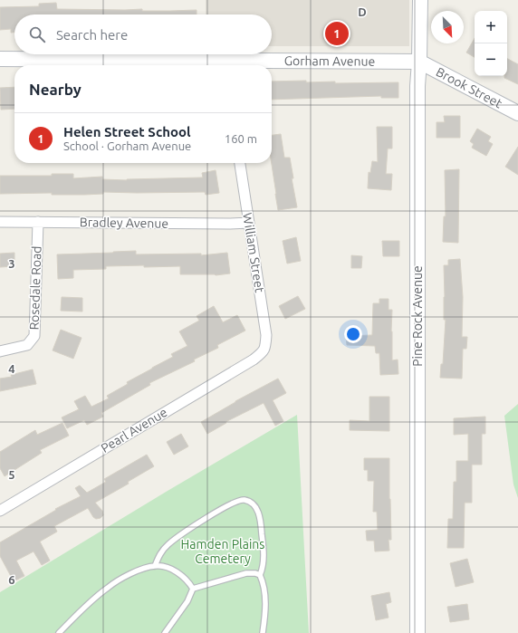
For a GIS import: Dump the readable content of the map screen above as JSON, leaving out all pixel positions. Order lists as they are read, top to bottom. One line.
{"streets":{"street":["Gorham Avenue","Brook Street","Bradley Avenue","William Street","Rosedale Road","Pine Rock Avenue","Pearl Avenue"]},"crossings":[["Gorham Avenue","Brook Street"],["Gorham Avenue","Pine Rock Avenue"],["Brook Street","Pine Rock Avenue"],["Bradley Avenue","William Street"],["Bradley Avenue","Rosedale Road"],["William Street","Pearl Avenue"]],"parks":["Hamden Plains Cemetery"],"north":"bottom right","page":{"map_buttons":["+","−"],"search":"Search here","pins":"1","heading":"Nearby","list":[{"mark":"1","name":"Helen Street School","note":"School · Gorham Avenue","value":"160 m"}]},"grid":{"columns":["D"],"rows":["3","4","5","6"]}}
